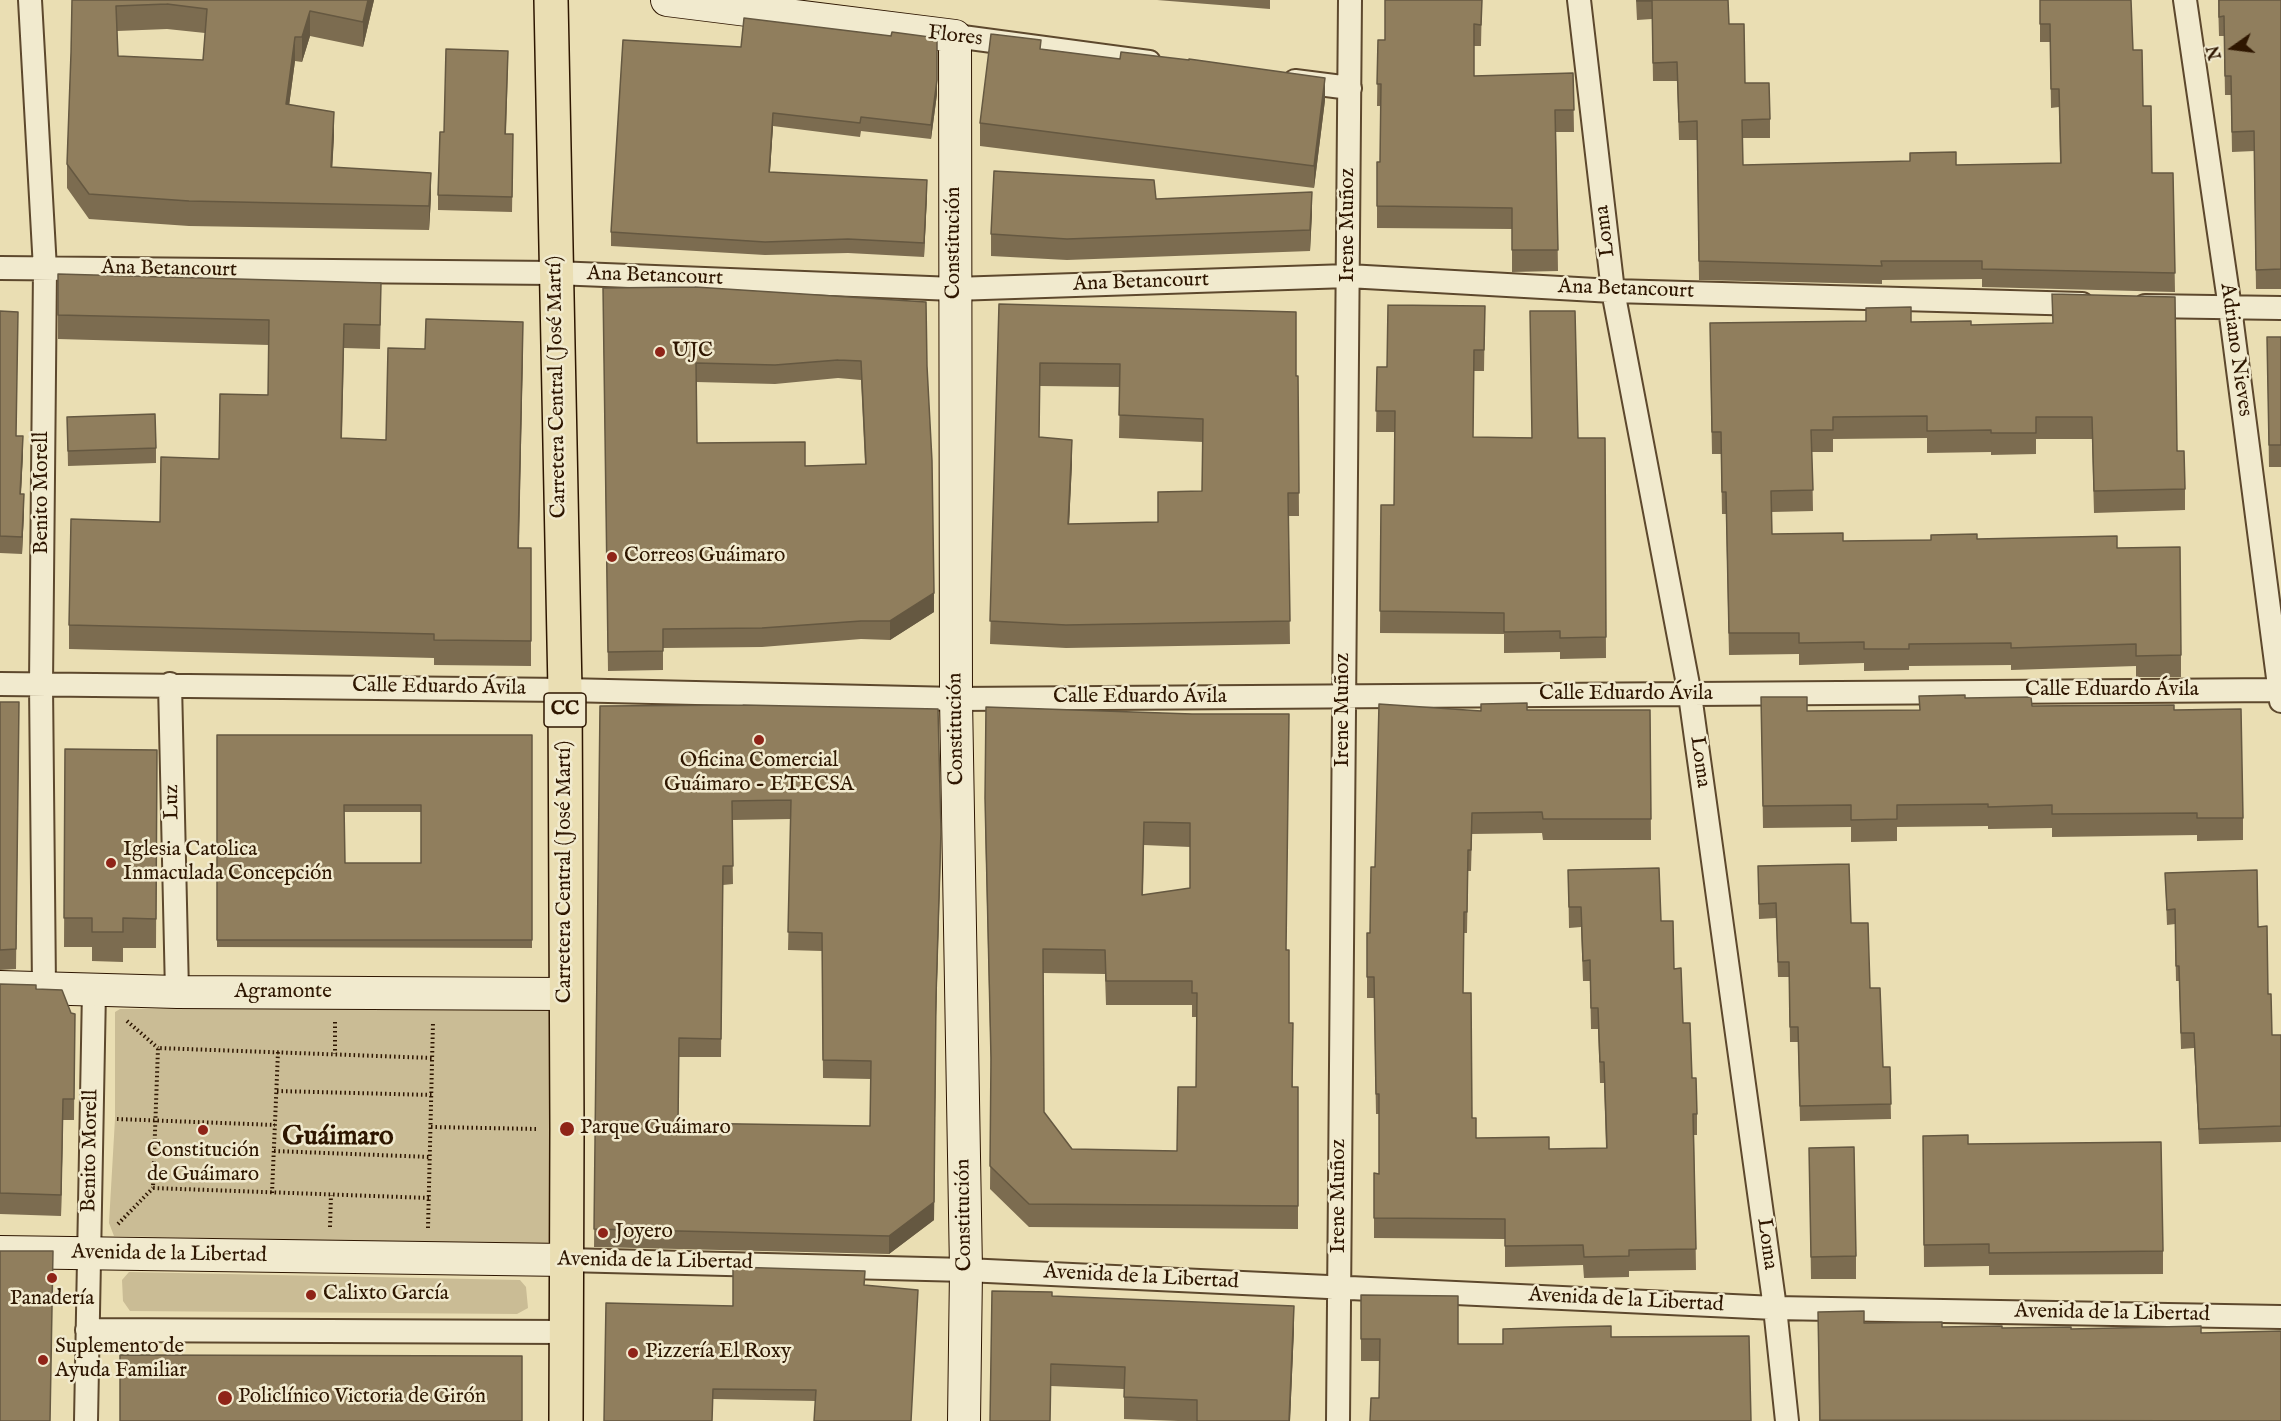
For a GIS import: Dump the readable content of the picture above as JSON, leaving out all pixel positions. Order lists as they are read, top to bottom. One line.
{"streets":{"highway":["Carretera Central (José Martí)","CC"],"street":["Flores","Irene Muñoz","Loma","Constitución","Ana Betancourt","Adriano Nieves","Benito Morell","Calle Eduardo Ávila","Luz","Agramonte","Avenida de la Libertad"]},"crossings":[["Flores","Constitución"],["Irene Muñoz","Ana Betancourt"],["Irene Muñoz","Calle Eduardo Ávila"],["Irene Muñoz","Avenida de la Libertad"],["Loma","Ana Betancourt"],["Loma","Calle Eduardo Ávila"],["Loma","Avenida de la Libertad"],["Constitución","Ana Betancourt"],["Constitución","Calle Eduardo Ávila"],["Constitución","Avenida de la Libertad"],["Ana Betancourt","Carretera Central (José Martí)"],["Ana Betancourt","Benito Morell"],["Adriano Nieves","Calle Eduardo Ávila"],["Carretera Central (José Martí)","Calle Eduardo Ávila"],["Carretera Central (José Martí)","Agramonte"],["Carretera Central (José Martí)","Avenida de la Libertad"],["Benito Morell","Calle Eduardo Ávila"],["Benito Morell","Agramonte"],["Benito Morell","Avenida de la Libertad"],["Calle Eduardo Ávila","Luz"],["Luz","Agramonte"]],"districts":["Guáimaro"],"places":["UJC","Correos Guáimaro","Oficina Comercial Guáimaro - ETECSA","Iglesia Catolica Inmaculada Concepción","Parque Guáimaro","Constitución de Guáimaro","Joyero","Panadería","Calixto García","Pizzería El Roxy","Suplemento de Ayuda Familiar","Policlínico Victoria de Girón"],"north":"left"}
